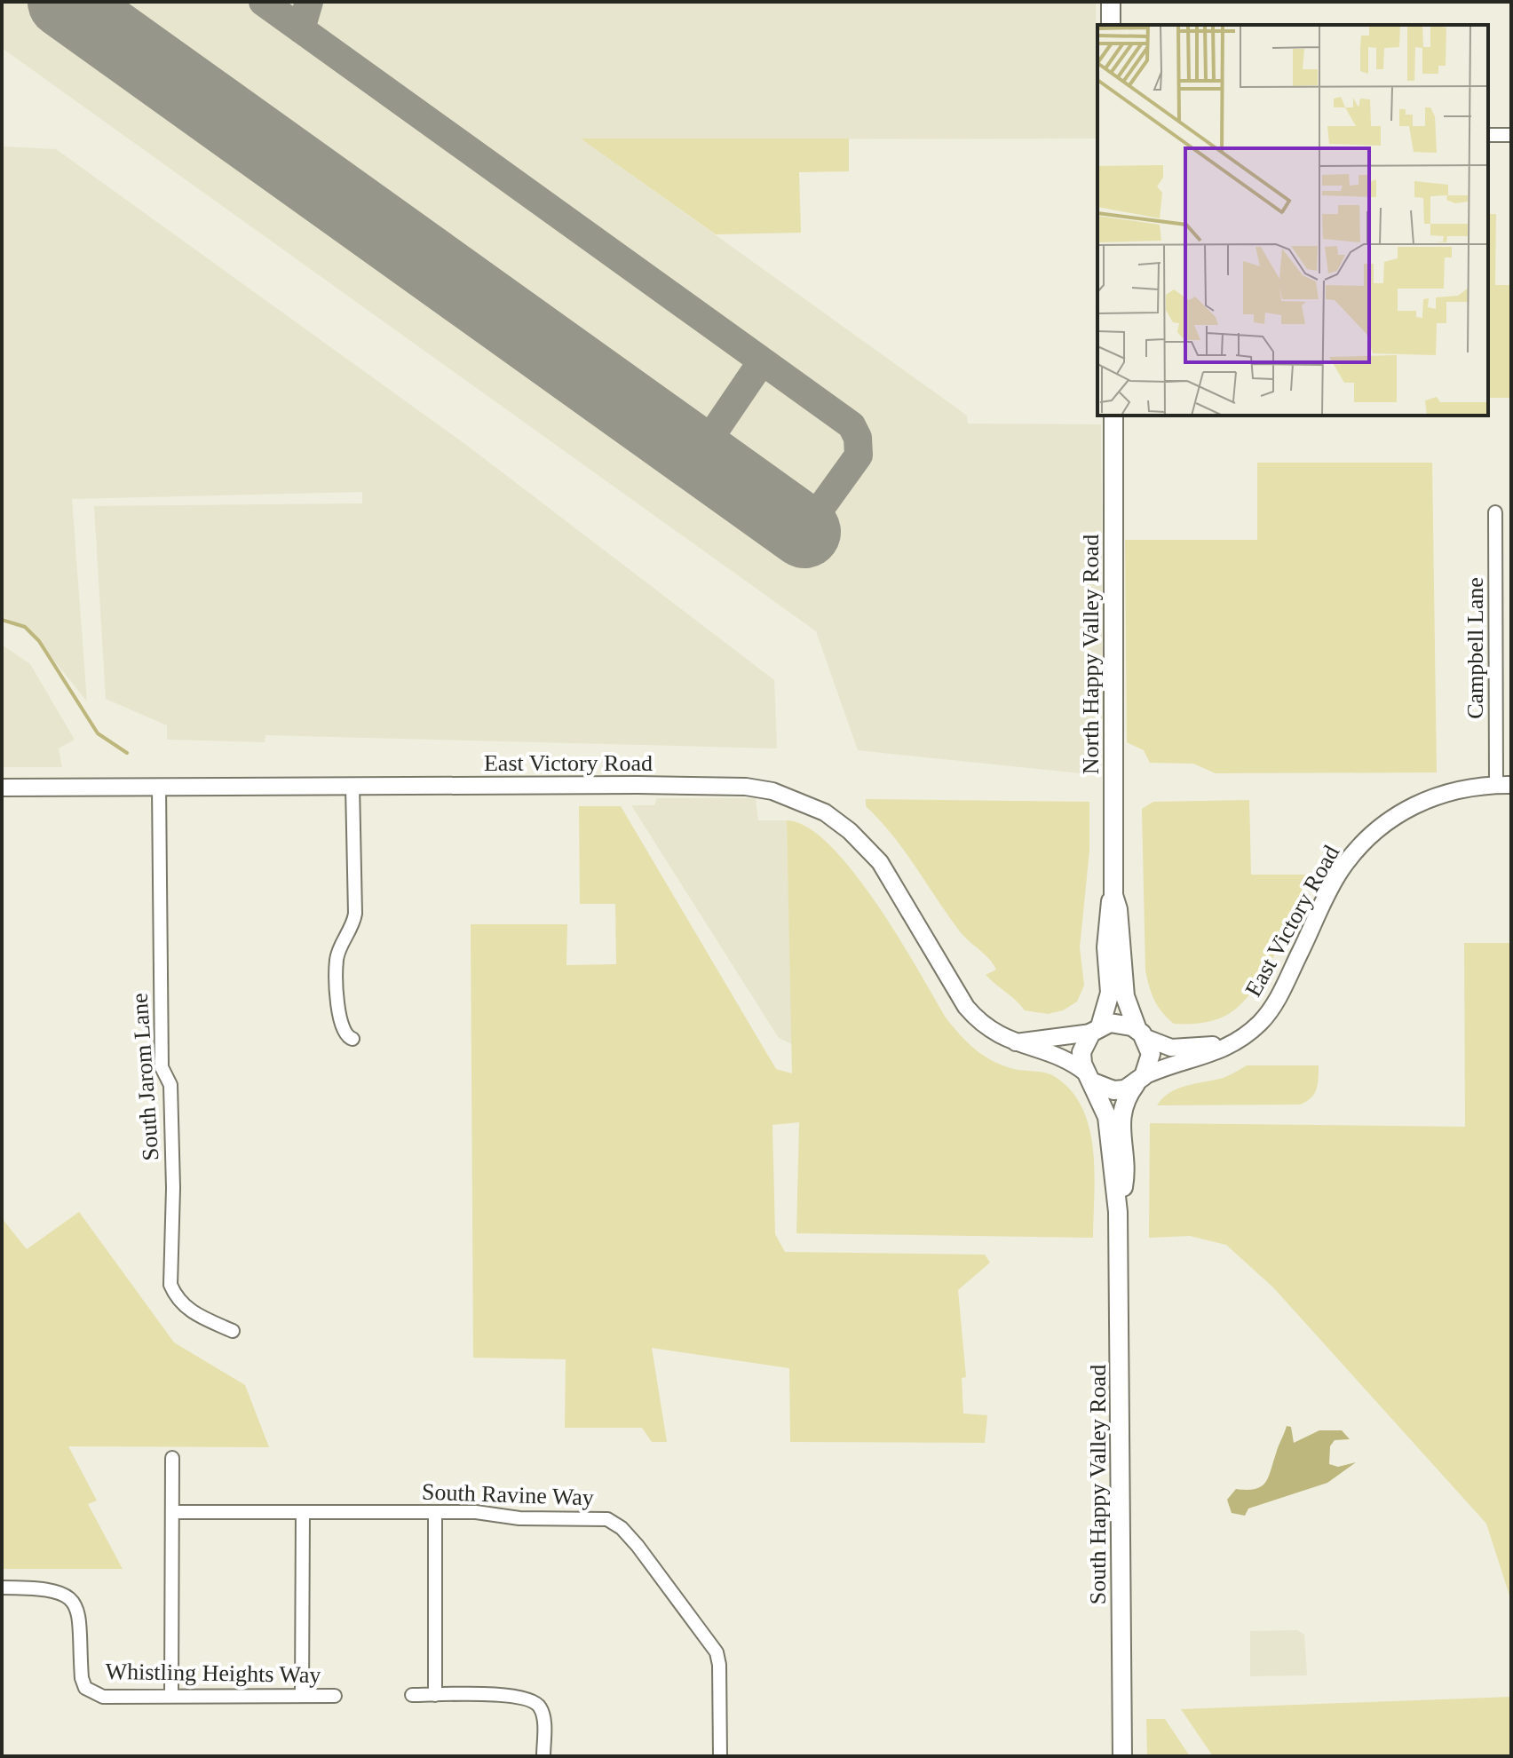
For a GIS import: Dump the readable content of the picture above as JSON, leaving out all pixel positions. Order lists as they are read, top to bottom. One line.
{"streets":{"main road":["North Happy Valley Road","South Happy Valley Road"],"street":["Campbell Lane","East Victory Road","South Jarom Lane","South Ravine Way","Whistling Heights Way"]},"crossings":[["Campbell Lane","East Victory Road"],["North Happy Valley Road","East Victory Road"],["East Victory Road","South Jarom Lane"]]}
